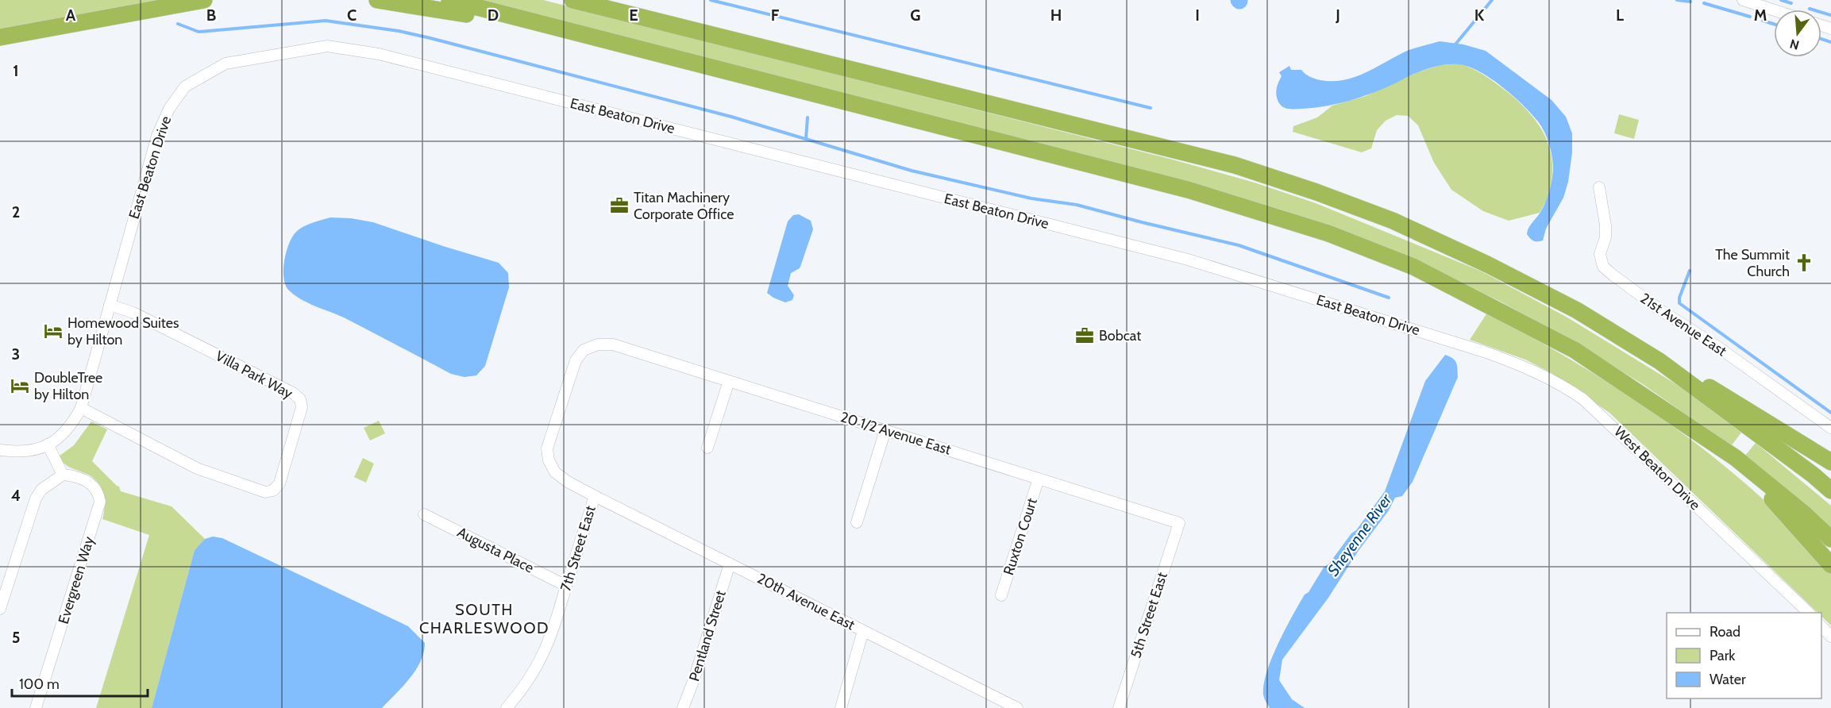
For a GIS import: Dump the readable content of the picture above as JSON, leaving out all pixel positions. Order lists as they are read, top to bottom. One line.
{"streets":{"street":["East Beaton Drive","21st Avenue East","Villa Park Way","20 1/2 Avenue East","West Beaton Drive","Ruxton Court","7th Street East","Augusta Place","Evergreen Way","20th Avenue East","5th Street East","Pentland Street"]},"crossings":[["East Beaton Drive","Villa Park Way"],["East Beaton Drive","West Beaton Drive"],["20 1/2 Avenue East","Ruxton Court"],["20 1/2 Avenue East","7th Street East"],["20 1/2 Avenue East","5th Street East"],["7th Street East","Augusta Place"],["7th Street East","20th Avenue East"],["20th Avenue East","Pentland Street"]],"districts":["SOUTH CHARLESWOOD"],"water":["Sheyenne River"],"places":{"office":["Titan Machinery Corporate Office","Bobcat"],"church":["The Summit Church"],"hotel":["Homewood Suites by Hilton","DoubleTree by Hilton"]},"legend":["Road","Park","Water"],"scale_bar":"100 m","north":"bottom","grid":{"columns":["A","B","C","D","E","F","G","H","I","J","K","L","M"],"rows":["1","2","3","4","5"]}}
